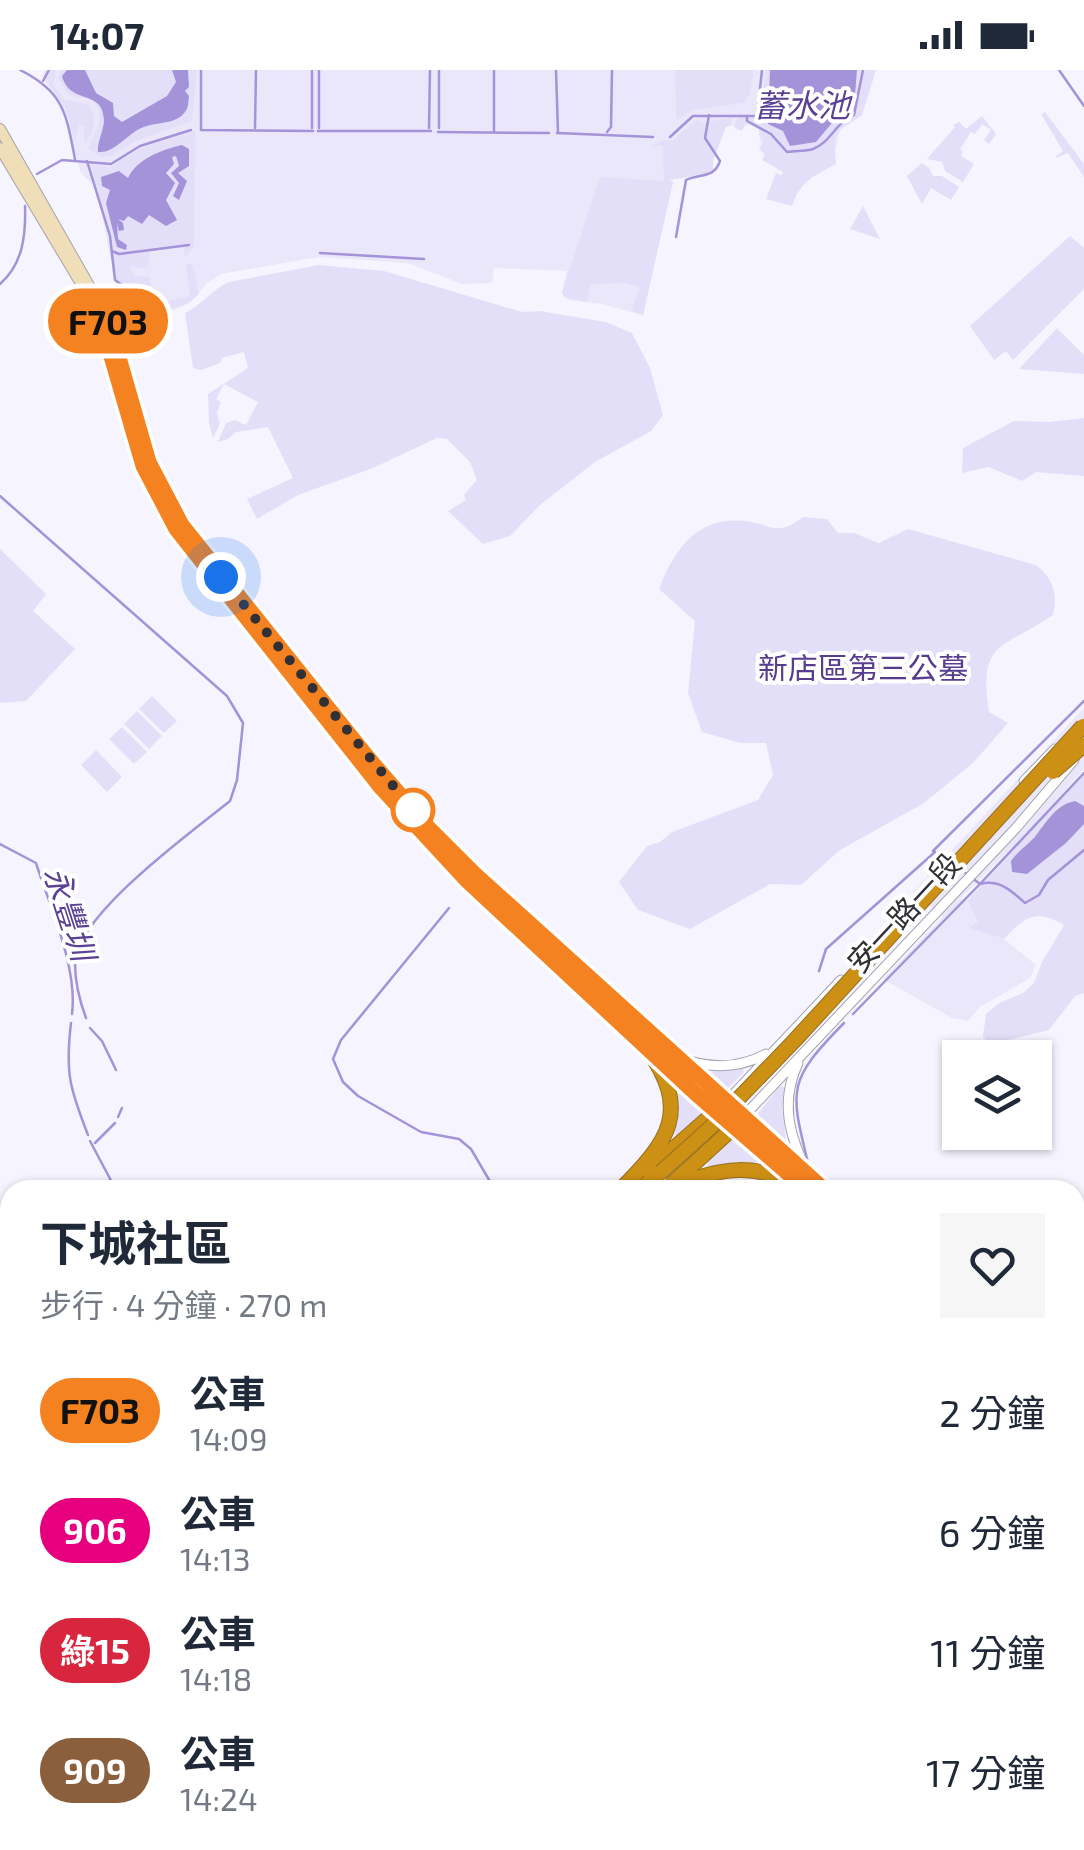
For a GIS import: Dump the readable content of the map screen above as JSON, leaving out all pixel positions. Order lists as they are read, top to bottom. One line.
{"streets":{"street":["安一路一段"]},"water":["蓄水池","永豐圳"],"parks":["新店區第三公墓"],"lines":["bus line F703"],"page":{"status":"14:07","on_map":"F703","heading":["下城社區","步行 · 4 分鐘 · 270 m"],"list":[{"mark":"F703","name":"公車","note":"14:09","value":"2 分鐘"},{"mark":"906","name":"公車","note":"14:13","value":"6 分鐘"},{"mark":"綠15","name":"公車","note":"14:18","value":"11 分鐘"},{"mark":"909","name":"公車","note":"14:24","value":"17 分鐘"}]}}
